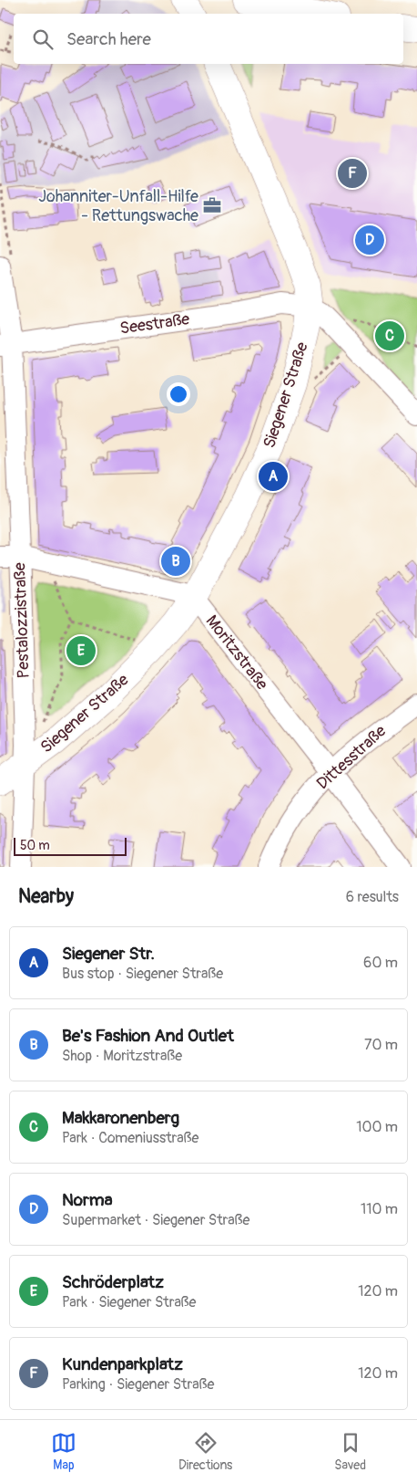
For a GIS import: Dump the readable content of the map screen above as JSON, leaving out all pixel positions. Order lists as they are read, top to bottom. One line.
{"streets":{"main road":["Siegener Straße"],"street":["Seestraße","Pestalozzistraße","Moritzstraße","Dittesstraße"]},"crossings":[["Seestraße","Siegener Straße"],["Seestraße","Pestalozzistraße"],["Siegener Straße","Pestalozzistraße"],["Siegener Straße","Moritzstraße"],["Moritzstraße","Dittesstraße"]],"places":{"office":["Johanniter-Unfall-Hilfe - Rettungswache"]},"scale_bar":"50 m","page":{"search":"Search here","pins":["F","D","C","A","B","E"],"scale":"50 m","heading":["Nearby","6 results"],"list":[{"mark":"A","name":"Siegener Str.","note":"Bus stop · Siegener Straße","value":"60 m"},{"mark":"B","name":"Be's Fashion And Outlet","note":"Shop · Moritzstraße","value":"70 m"},{"mark":"C","name":"Makkaronenberg","note":"Park · Comeniusstraße","value":"100 m"},{"mark":"D","name":"Norma","note":"Supermarket · Siegener Straße","value":"110 m"},{"mark":"E","name":"Schröderplatz","note":"Park · Siegener Straße","value":"120 m"},{"mark":"F","name":"Kundenparkplatz","note":"Parking · Siegener Straße","value":"120 m"}],"nav":["Map","Directions","Saved"]}}
